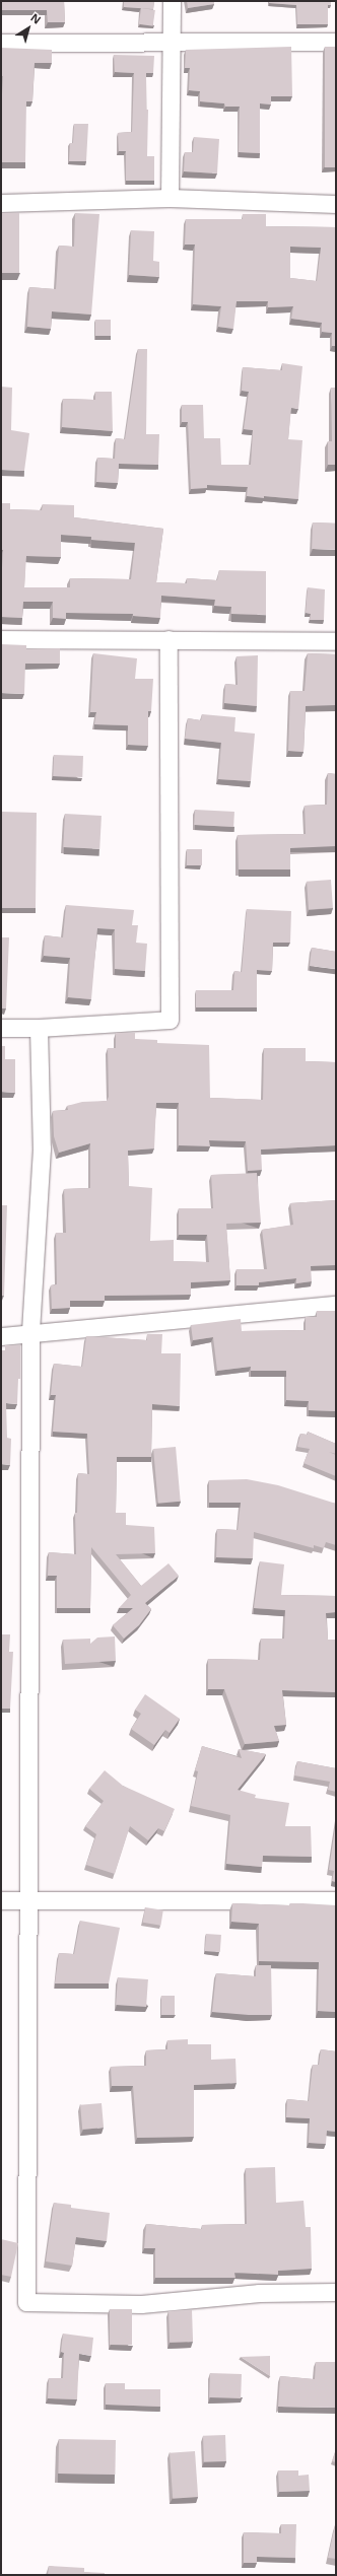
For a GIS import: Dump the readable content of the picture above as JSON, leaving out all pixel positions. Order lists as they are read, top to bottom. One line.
{"north":"top right"}
